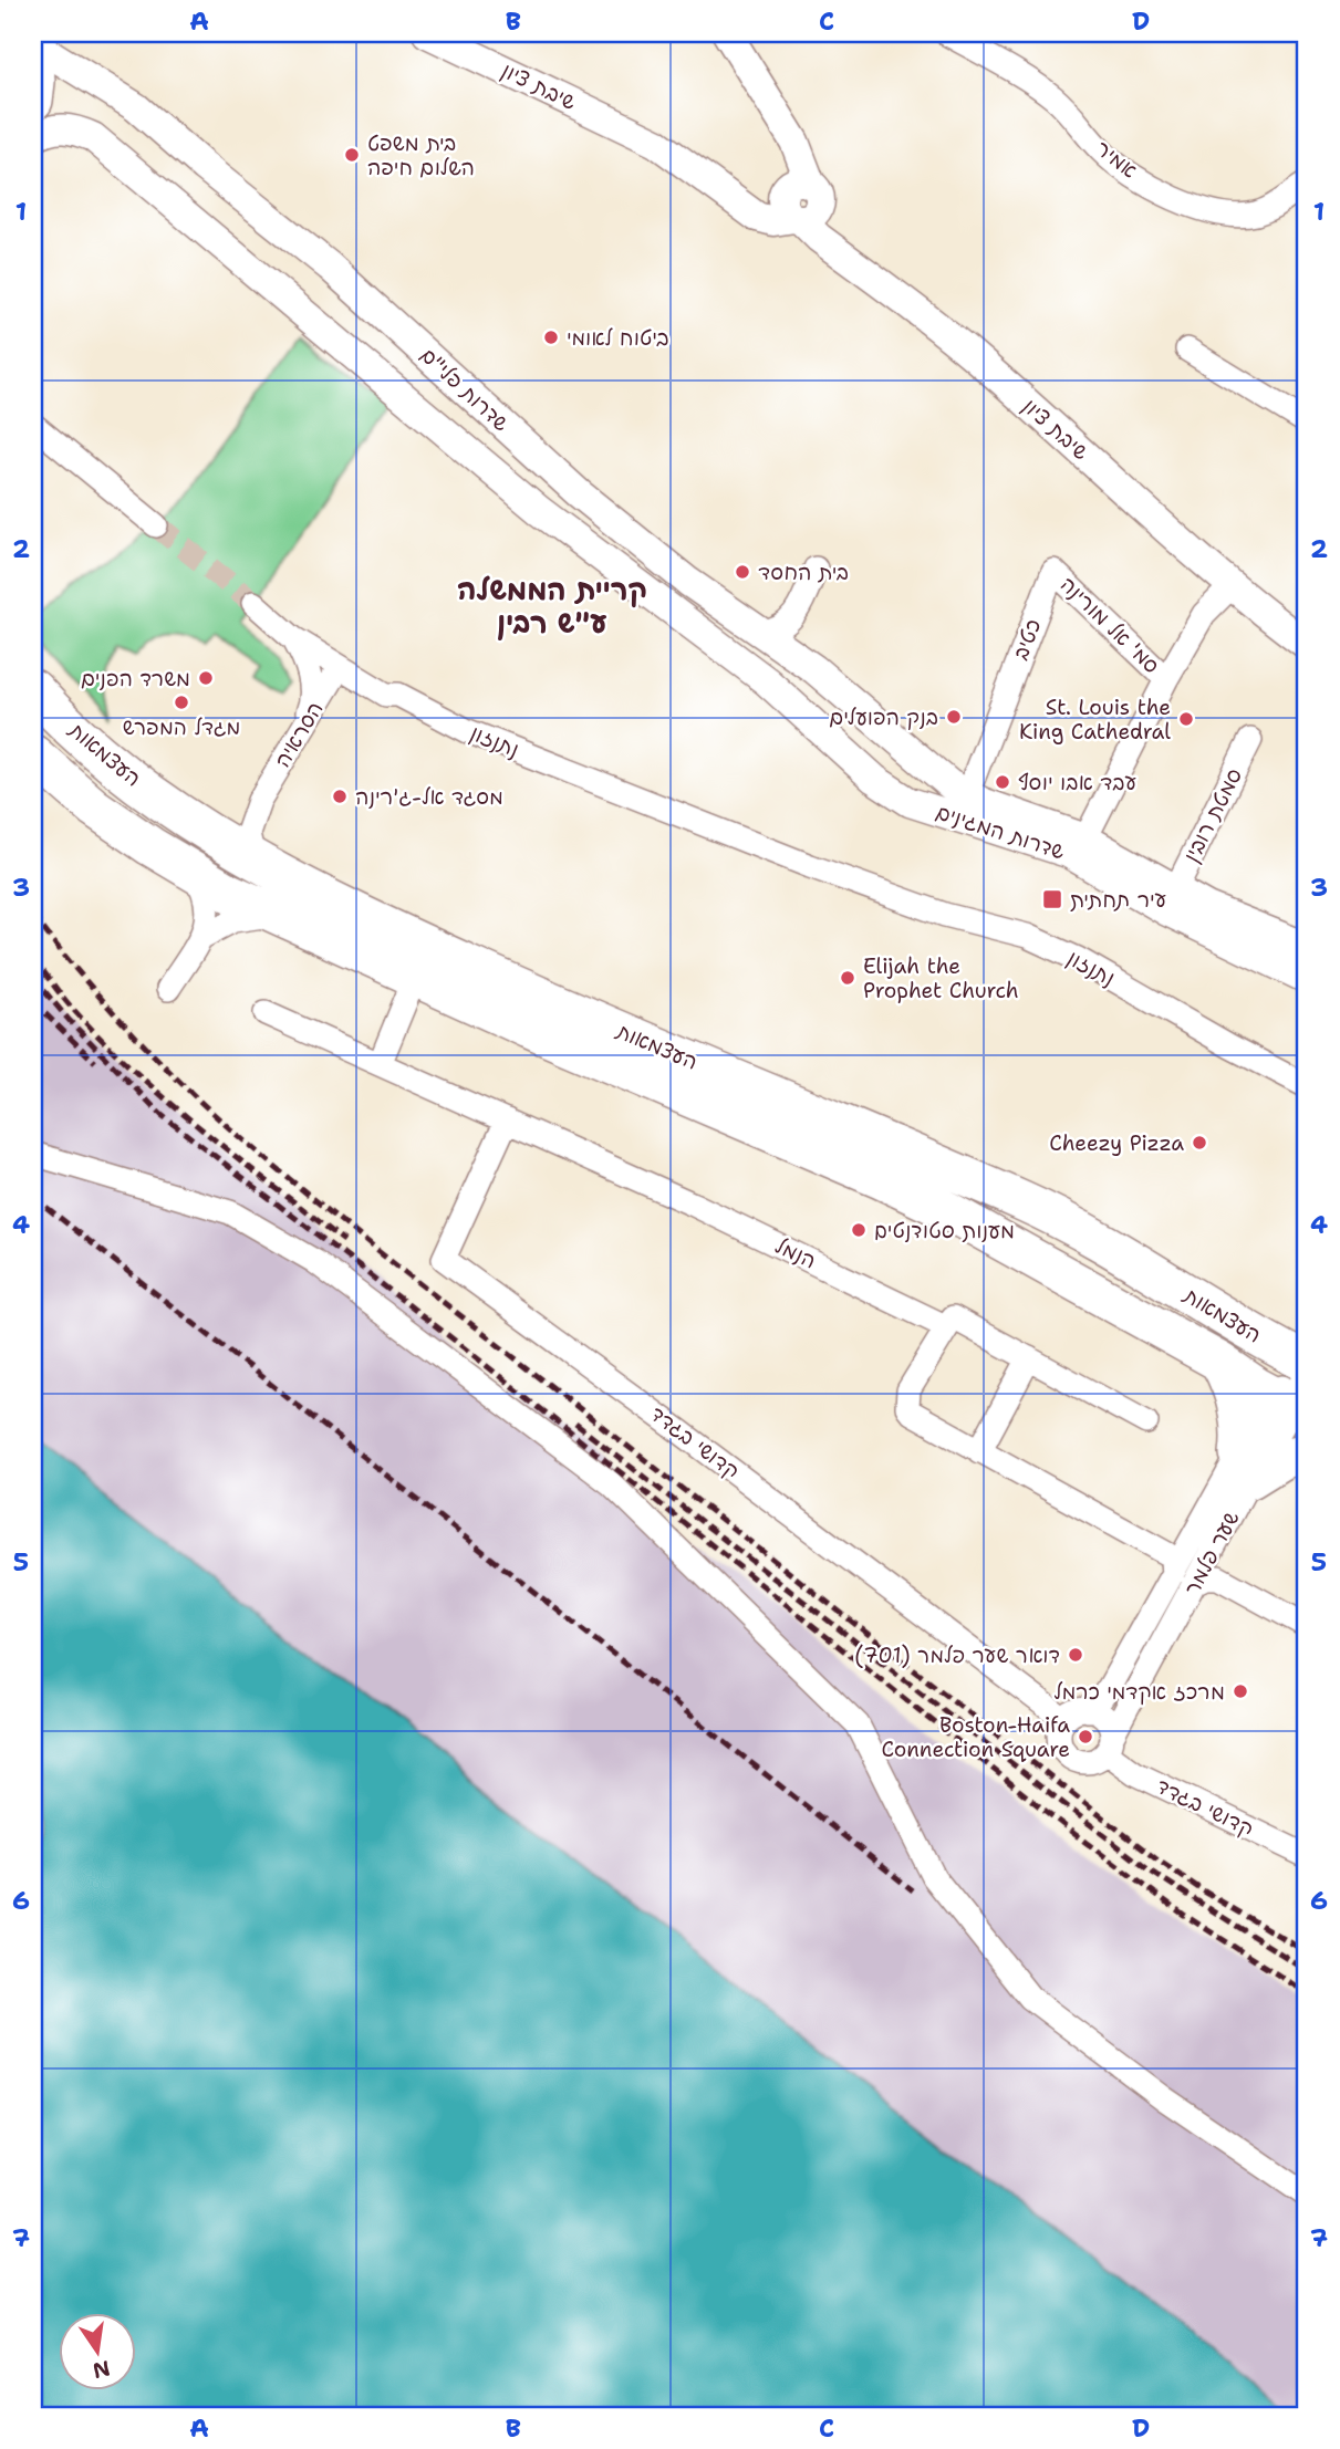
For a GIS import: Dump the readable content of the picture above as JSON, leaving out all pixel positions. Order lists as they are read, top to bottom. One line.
{"streets":{"highway":["העצמאות"],"street":["שיבת ציון","אמיר","שדרות פלי\"ם","סמ' אל מורינה","כטיב","הסראיה","נתנזון","סמטת רובין","שדרות המגינים","הנמל","קדושי בגדד","שער פלמר"]},"crossings":[["שדרות פלי\"ם","שדרות המגינים"],["סמ' אל מורינה","כטיב"],["כטיב","שדרות המגינים"],["הסראיה","נתנזון"],["הסראיה","העצמאות"],["העצמאות","שער פלמר"],["סמטת רובין","שדרות המגינים"],["הנמל","קדושי בגדד"],["קדושי בגדד","שער פלמר"]],"districts":["קריית הממשלה ע\"ש רבין"],"places":{"other":["בית משפט השלום חיפה","ביטוח לאומי","בית החסד","משרד הפנים","מגדל המפרש","בנק הפועלים","St. Louis the King Cathedral","עבד אבו יוסף","מסגד אל-ג'רינה","Elijah the Prophet Church","Cheezy Pizza","מענות סטודנטים","דואר שער פלמר (701)","מרכז אקדמי כרמל","Boston-Haifa Connection Square"],"transit":["עיר תחתית"]},"north":"bottom","grid":{"columns":["A","B","C","D"],"rows":["1","2","3","4","5","6","7"]}}
